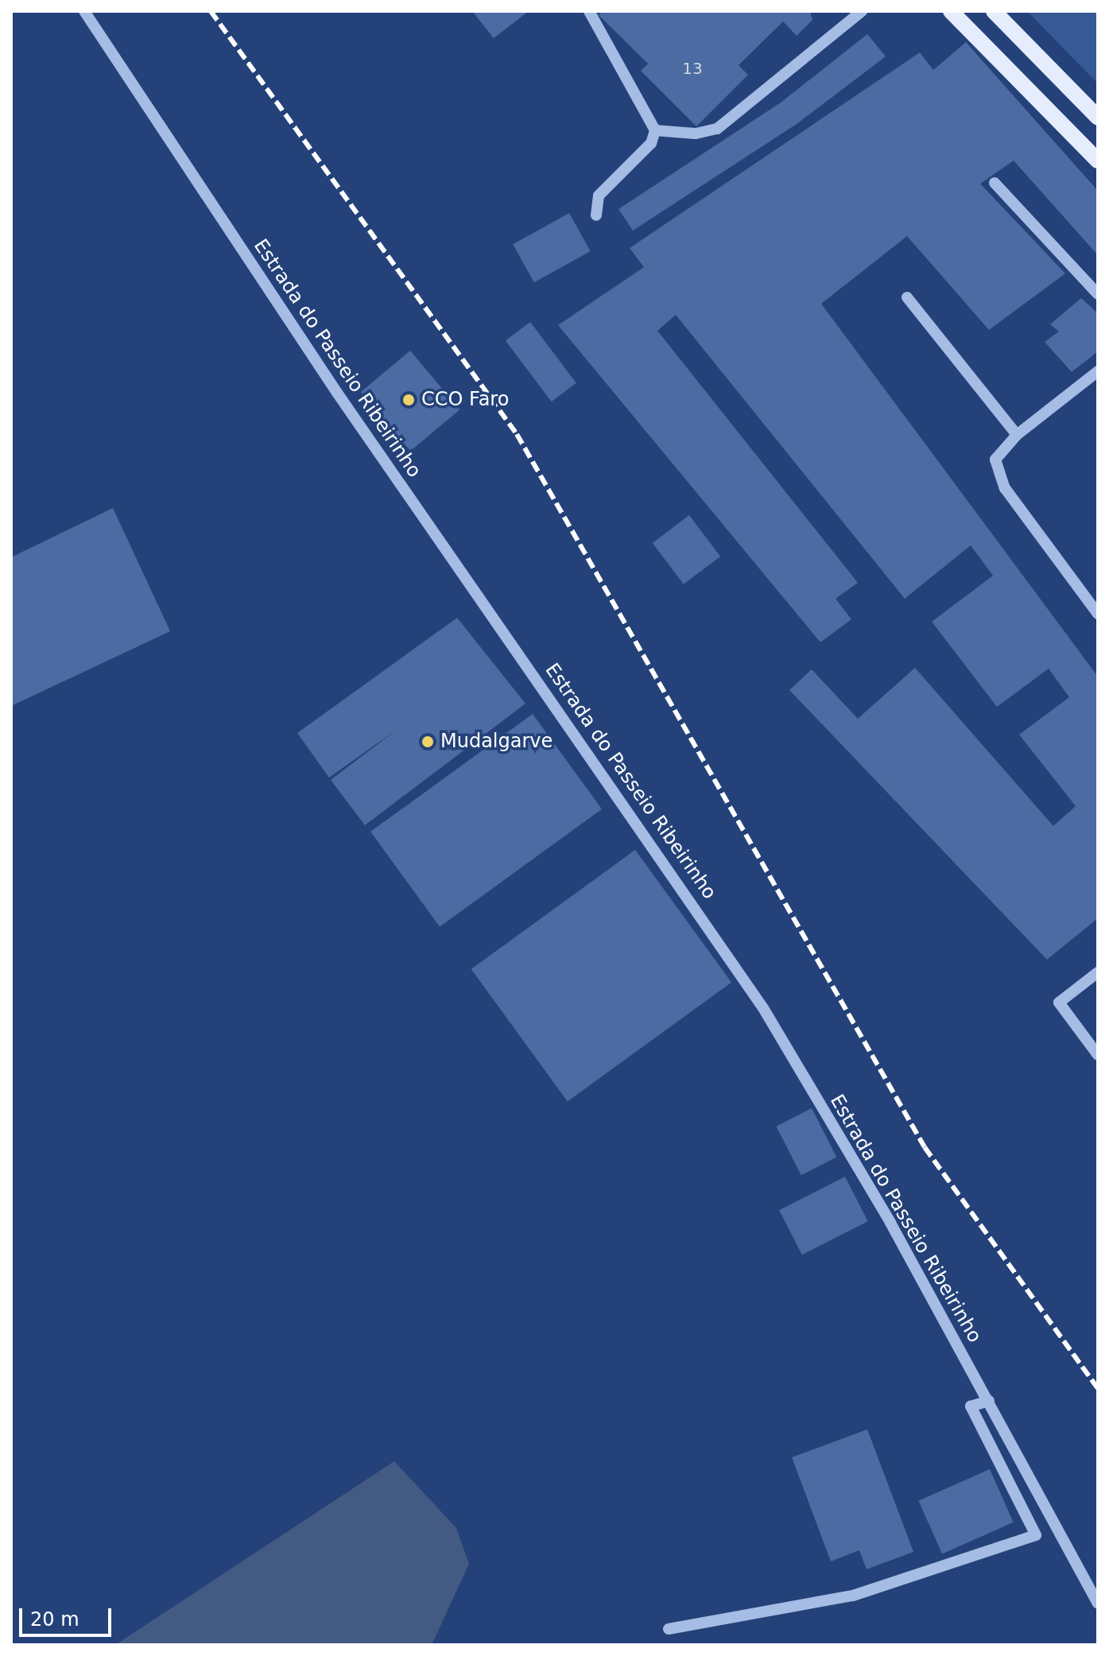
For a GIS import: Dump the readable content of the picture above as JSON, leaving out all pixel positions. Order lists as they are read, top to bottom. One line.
{"streets":{"street":["Estrada do Passeio Ribeirinho"]},"places":["CCO Faro","Mudalgarve"],"house_numbers":["13"],"scale_bar":"20 m"}
